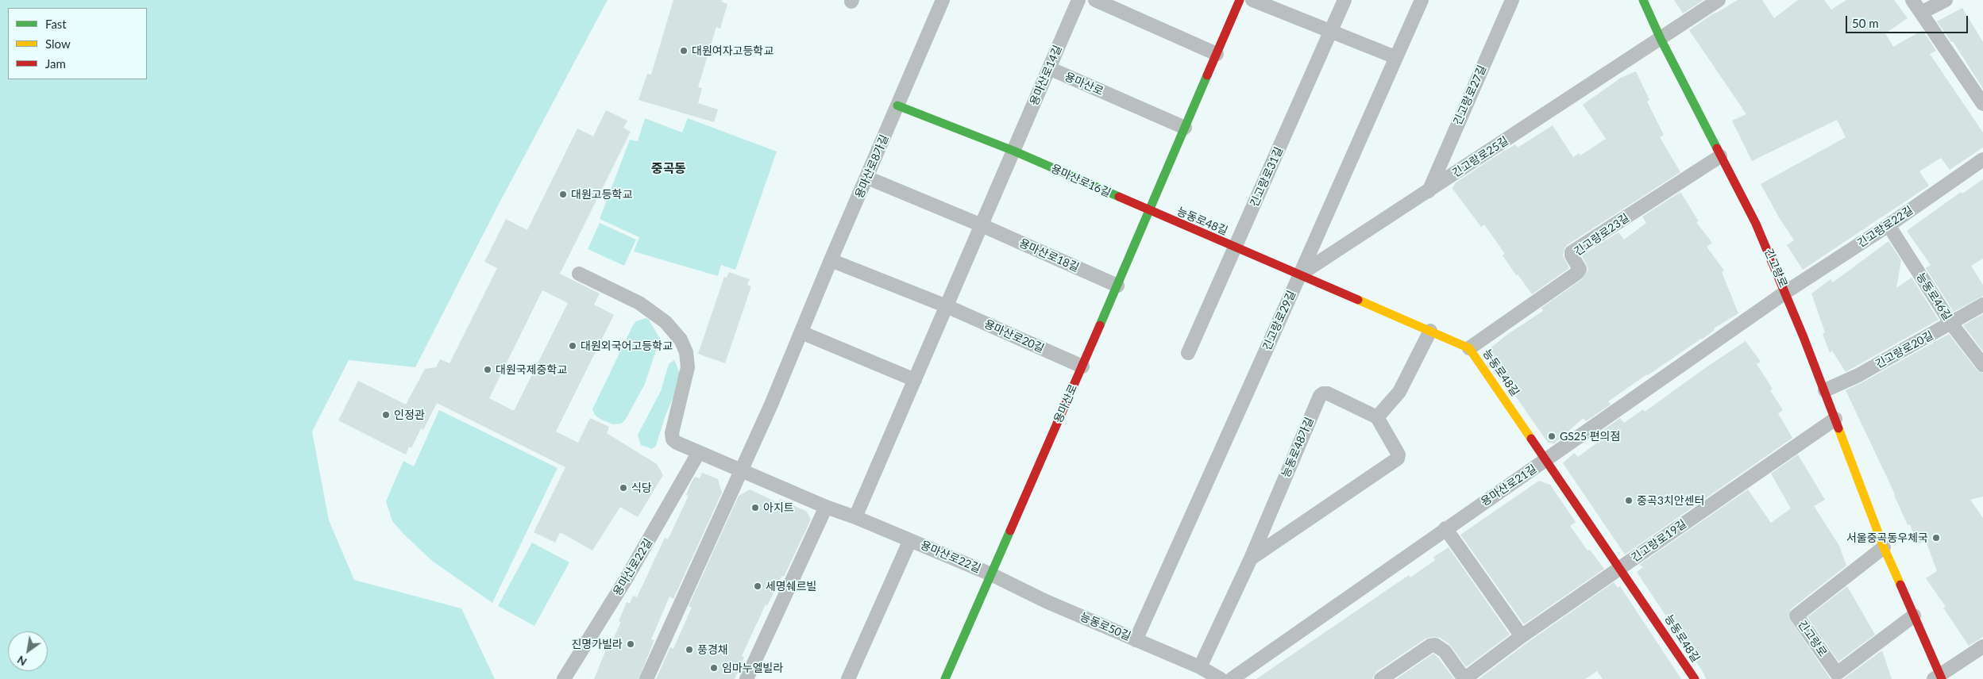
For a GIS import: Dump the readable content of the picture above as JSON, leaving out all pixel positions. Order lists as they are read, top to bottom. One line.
{"streets":{"main road":["용마산로","용마산로16길","능동로48길","긴고랑로"],"street":["용마산로14길","긴고랑로27길","긴고랑로25길","용마산로8가길","긴고랑로31길","긴고랑로22길","긴고랑로23길","용마산로18길","능동로46길","긴고랑로29길","용마산로20길","긴고랑로20길","능동로48가길","용마산로21길","긴고랑로19길","용마산로22길","능동로50길"]},"crossings":[["용마산로14길","용마산로"],["용마산로14길","용마산로16길"],["용마산로","용마산로16길"],["용마산로","능동로48길"],["용마산로","용마산로18길"],["용마산로","용마산로20길"],["용마산로","용마산로22길"],["용마산로","능동로50길"],["긴고랑로27길","긴고랑로25길"],["긴고랑로25길","능동로48길"],["긴고랑로25길","긴고랑로"],["긴고랑로25길","긴고랑로29길"],["용마산로8가길","용마산로16길"],["용마산로8가길","용마산로18길"],["용마산로8가길","용마산로20길"],["용마산로8가길","용마산로22길"],["긴고랑로31길","능동로48길"],["용마산로16길","능동로48길"],["능동로48길","긴고랑로23길"],["능동로48길","긴고랑로29길"],["능동로48길","용마산로21길"],["능동로48길","긴고랑로19길"],["긴고랑로22길","긴고랑로"],["긴고랑로22길","능동로46길"],["긴고랑로22길","용마산로21길"],["긴고랑로23길","긴고랑로"],["긴고랑로","긴고랑로20길"],["긴고랑로","용마산로21길"],["긴고랑로","긴고랑로19길"],["능동로46길","긴고랑로20길"],["긴고랑로29길","능동로50길"],["능동로48가길","능동로50길"],["용마산로22길","능동로50길"]],"districts":["중곡동"],"places":["대원여자고등학교","대원고등학교","대원외국어고등학교","대원국제중학교","인정관","GS25 편의점","식당","중곡3치안센터","아지트","서울중곡동우체국","세명쉐르빌","진명가빌라","풍경채","임마누엘빌라"],"legend":["Fast","Slow","Jam"],"scale_bar":"50 m","north":"bottom left"}
